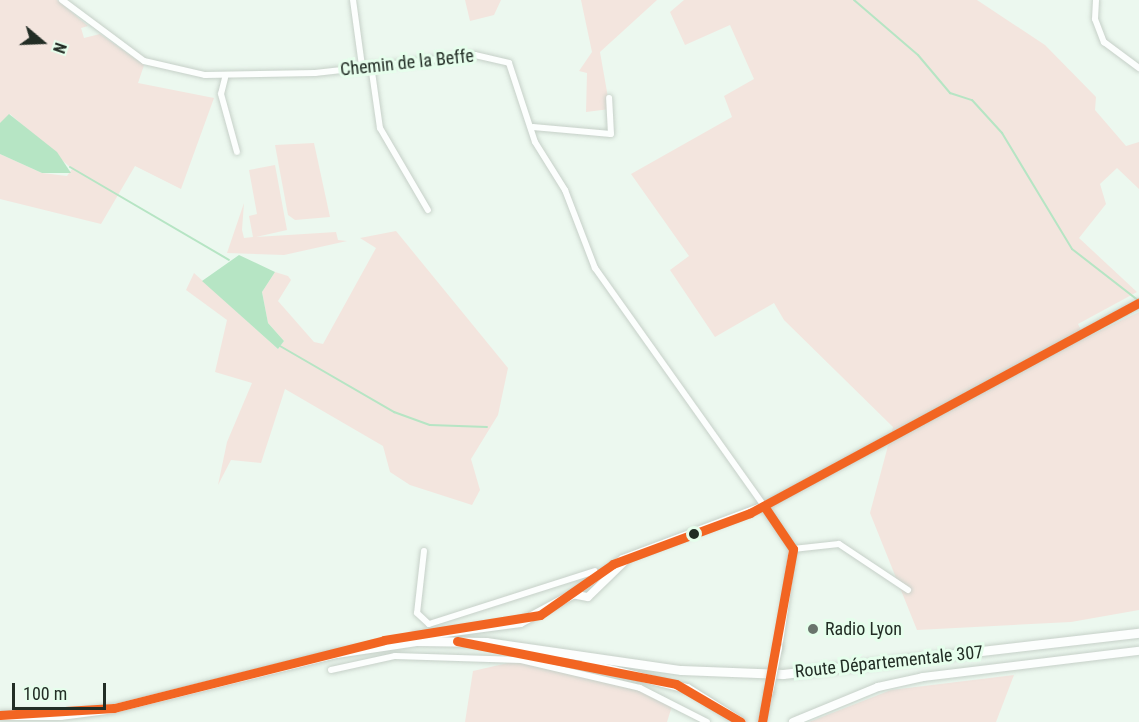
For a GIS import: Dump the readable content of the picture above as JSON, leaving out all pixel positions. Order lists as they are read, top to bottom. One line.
{"streets":{"main road":["Route Départementale 307"],"street":["Chemin de la Beffe"]},"places":["Radio Lyon"],"scale_bar":"100 m","north":"right"}
